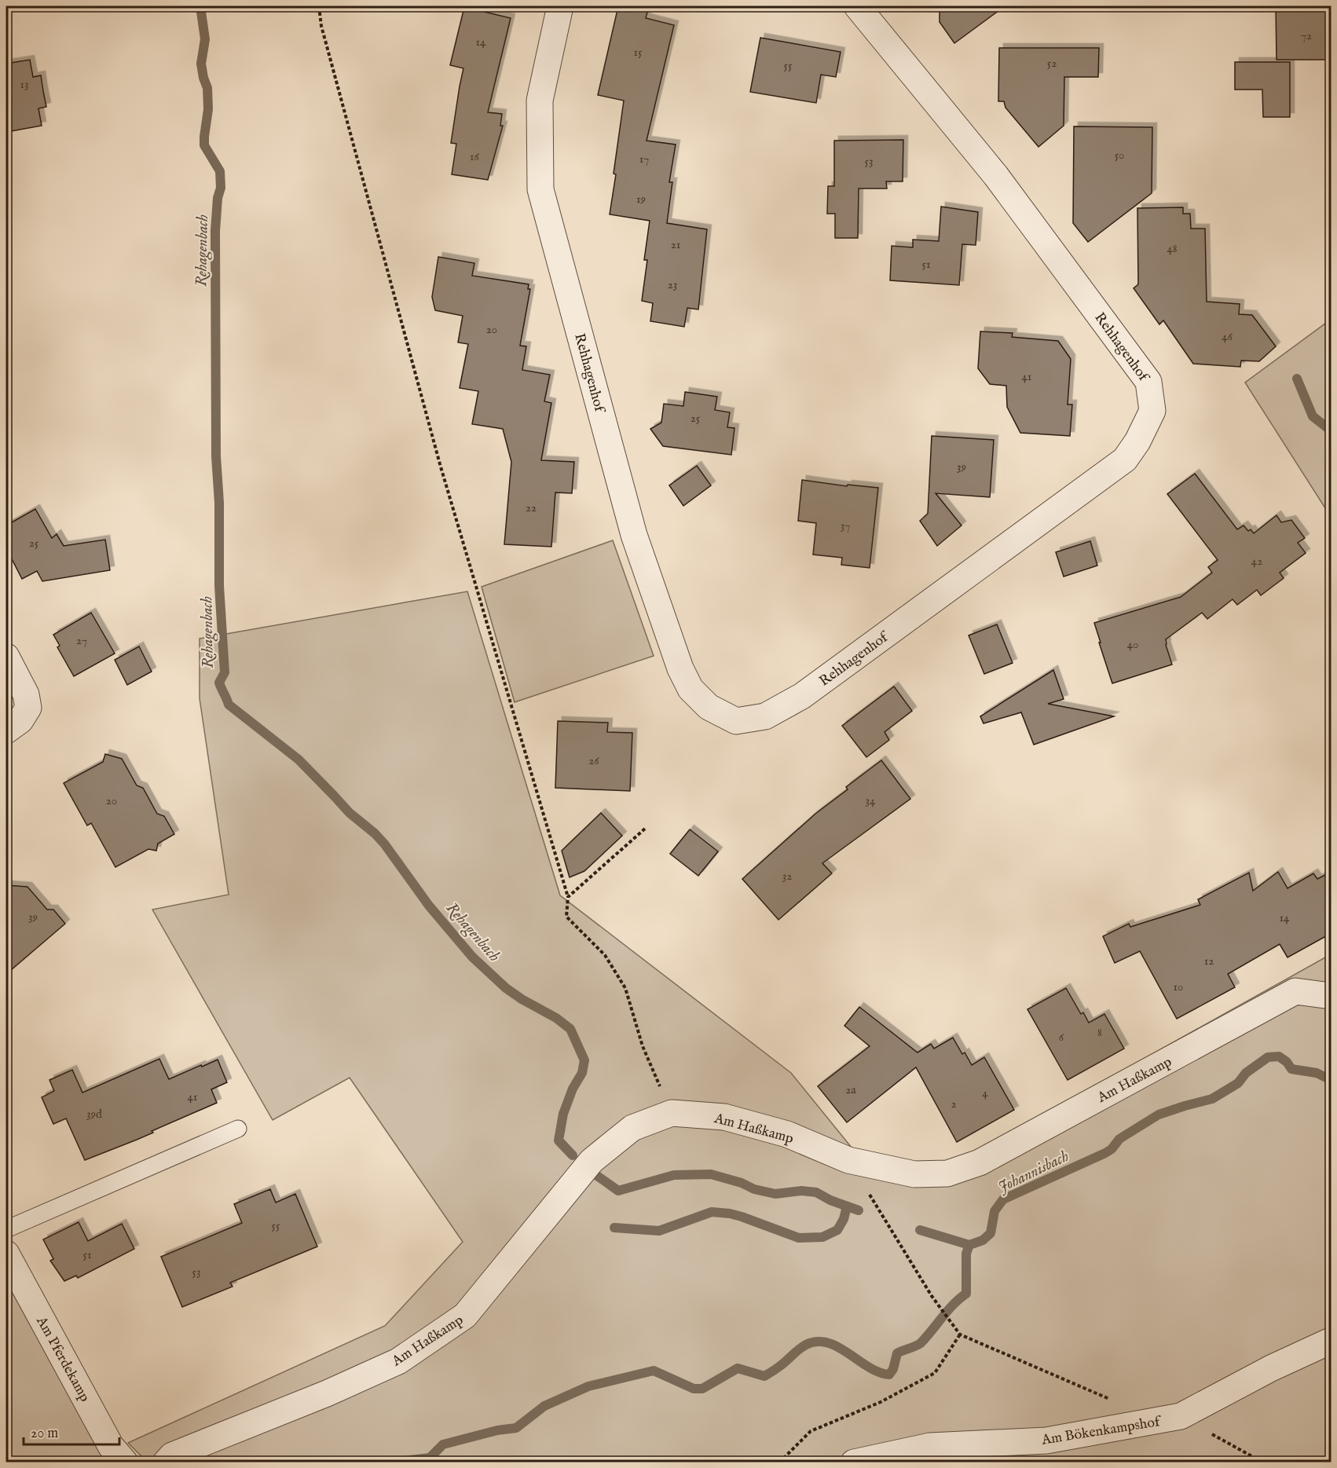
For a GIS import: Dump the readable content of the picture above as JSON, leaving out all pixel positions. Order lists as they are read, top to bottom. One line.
{"streets":{"street":["Rehhagenhof","Am Haßkamp","Am Pferdekamp","Am Bökenkampshof"]},"water":["Rehagenbach","Johannisbach"],"house_numbers":["72","14","15","52","55","13","50","16","17","53","19","21","48","51","23","20","46","41","25","39","22","37","25","42","27","40","26","20","34","32","39","14","12","10","8","6","2a","4","41","2","39d","55","51","53"],"scale_bar":"20 m"}
